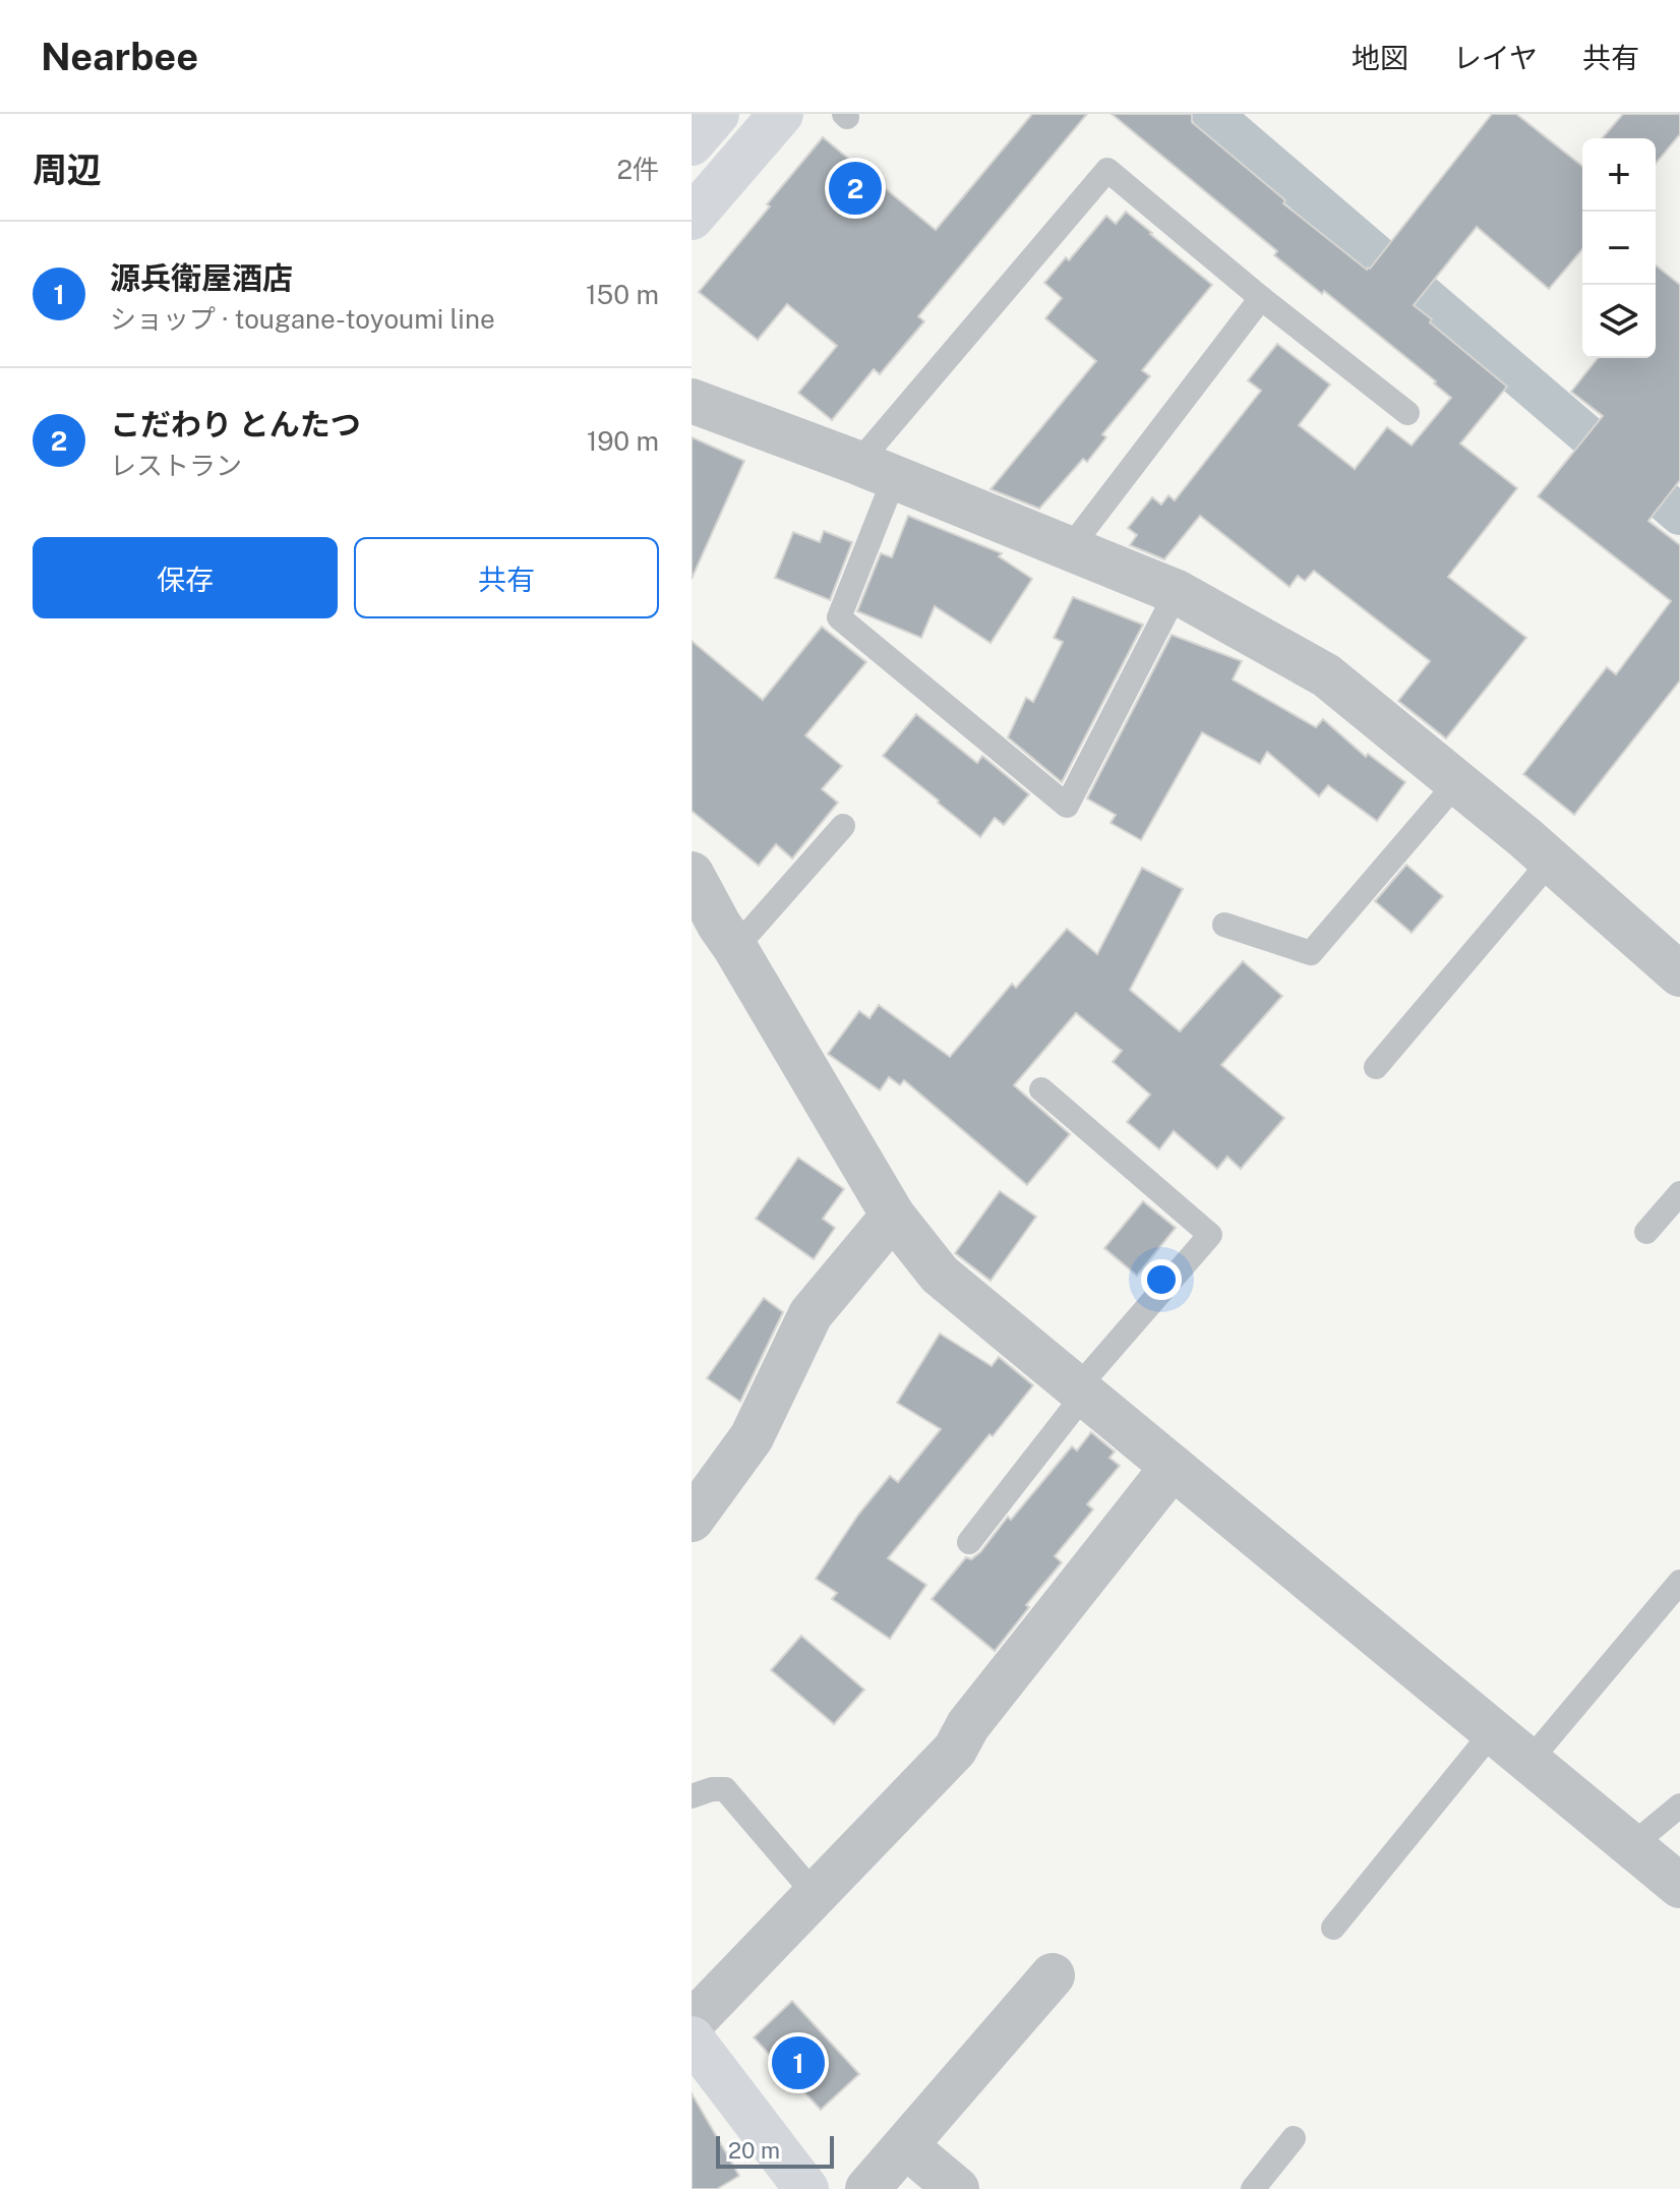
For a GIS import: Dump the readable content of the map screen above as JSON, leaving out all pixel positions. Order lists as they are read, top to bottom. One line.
{"scale_bar":"20 m","page":{"header":"Nearbee","nav":["地図","レイヤ","共有"],"heading":["周辺","2件"],"map_buttons":["+","−"],"pins":["2","1"],"list":[{"mark":"1","name":"源兵衛屋酒店","note":"ショップ · tougane-toyoumi line","value":"150 m"},{"mark":"2","name":"こだわり とんたつ","note":"レストラン","value":"190 m"}],"buttons":["保存","共有"],"scale":"20 m"}}
